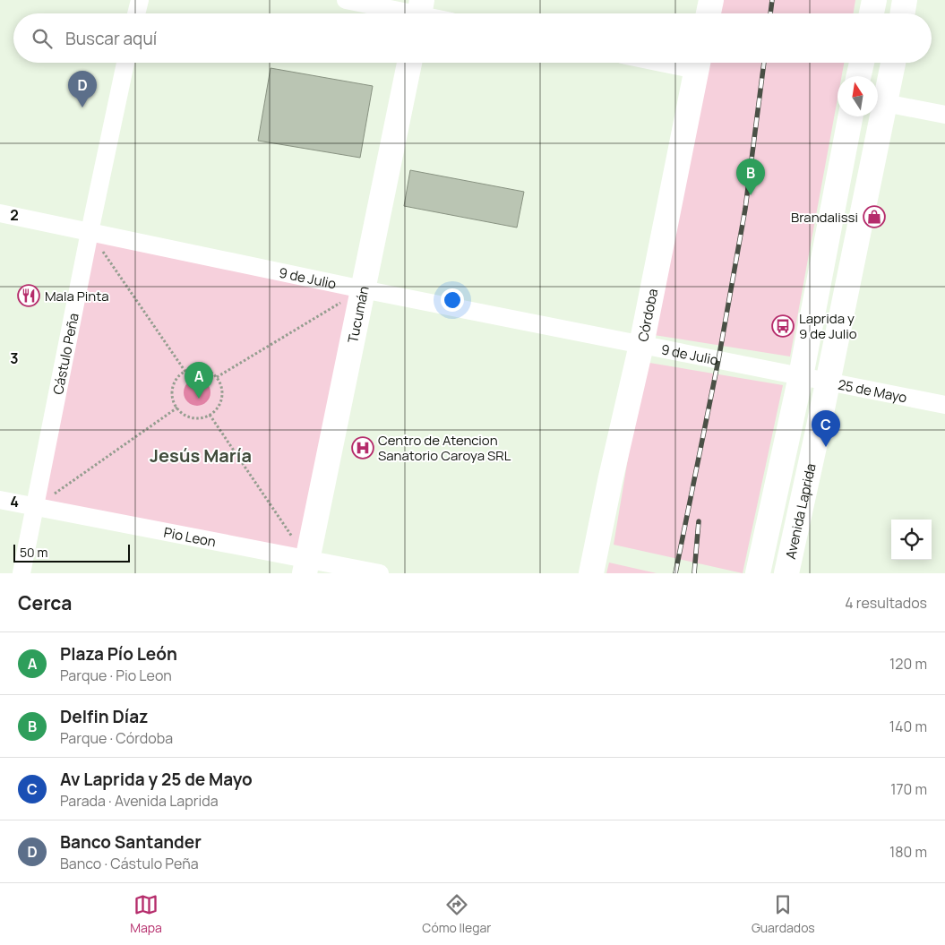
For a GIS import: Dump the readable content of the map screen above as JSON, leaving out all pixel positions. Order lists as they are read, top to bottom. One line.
{"streets":{"main road":["Tucumán","Córdoba","Avenida Laprida"],"street":["9 de Julio","Cástulo Peña","25 de Mayo","Pio Leon"]},"crossings":[["9 de Julio","Tucumán"],["9 de Julio","Córdoba"],["9 de Julio","Cástulo Peña"],["9 de Julio","25 de Mayo"],["9 de Julio","Avenida Laprida"],["Tucumán","Pio Leon"],["Cástulo Peña","Pio Leon"],["25 de Mayo","Avenida Laprida"]],"districts":["Jesús María"],"places":{"shop":["Brandalissi"],"restaurant":["Mala Pinta"],"bus stop":["Laprida y 9 de Julio"],"hospital":["Centro de Atencion Sanatorio Caroya SRL"]},"scale_bar":"50 m","north":"top","page":{"search":"Buscar aquí","pins":["D","B","A","C"],"scale":"50 m","heading":["Cerca","4 resultados"],"list":[{"mark":"A","name":"Plaza Pío León","note":"Parque · Pio Leon","value":"120 m"},{"mark":"B","name":"Delfin Díaz","note":"Parque · Córdoba","value":"140 m"},{"mark":"C","name":"Av Laprida y 25 de Mayo","note":"Parada · Avenida Laprida","value":"170 m"},{"mark":"D","name":"Banco Santander","note":"Banco · Cástulo Peña","value":"180 m"}],"nav":["Mapa","Cómo llegar","Guardados"]},"grid":{"rows":["2","3","4"]}}
